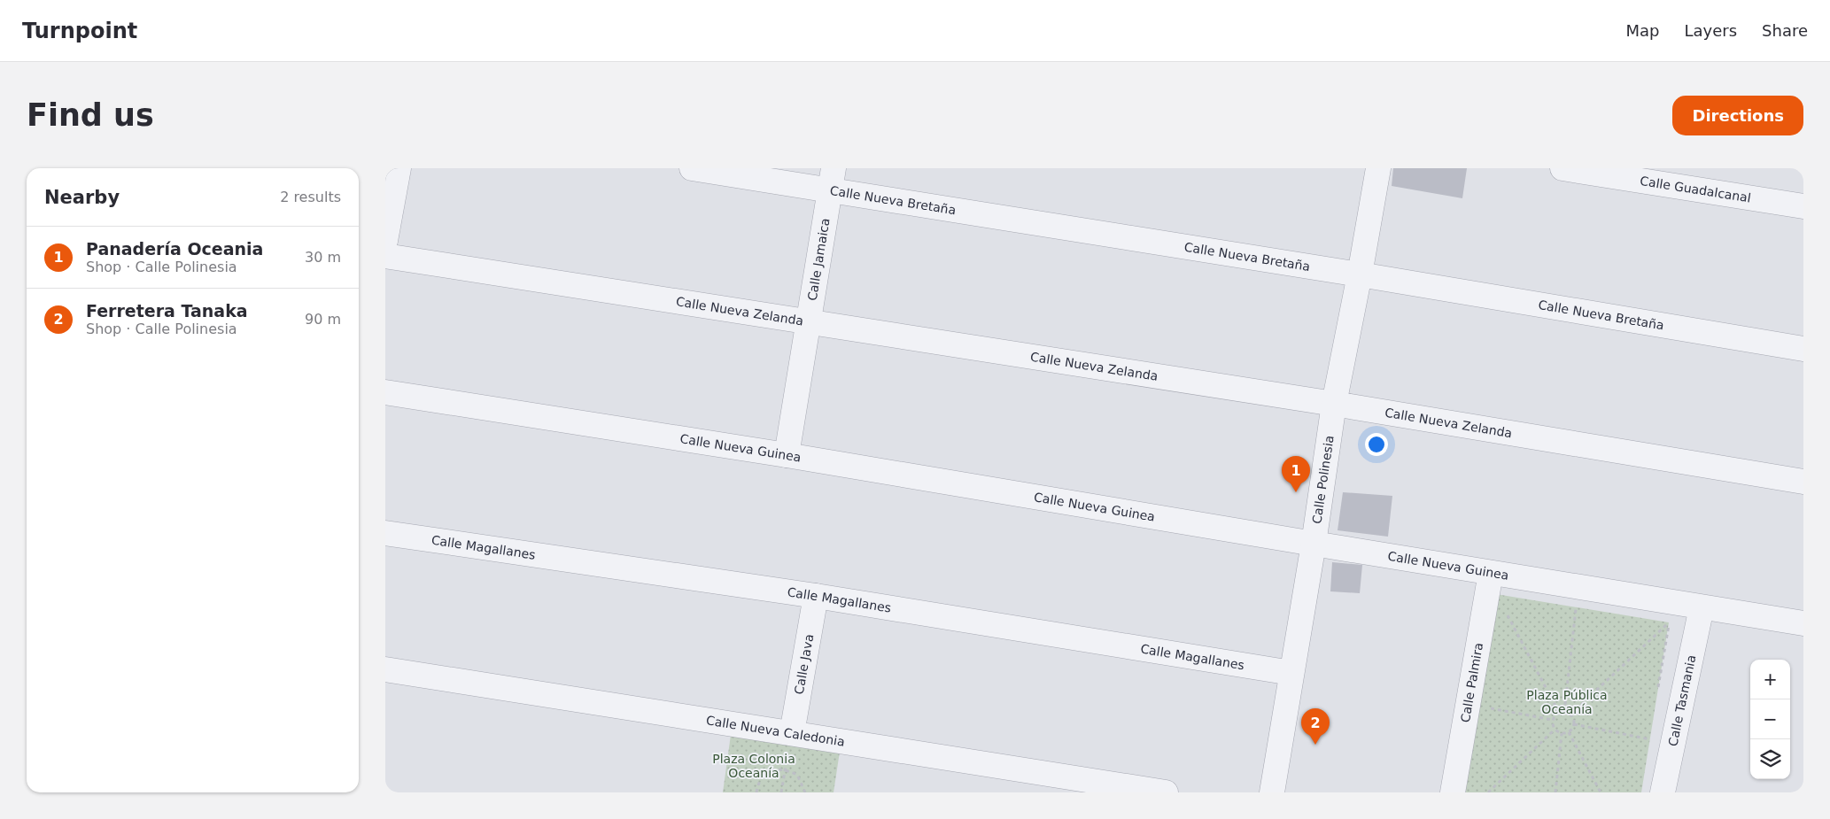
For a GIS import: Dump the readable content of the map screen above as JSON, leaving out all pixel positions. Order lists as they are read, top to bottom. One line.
{"streets":{"street":["Calle Guadalcanal","Calle Nueva Bretaña","Calle Jamaica","Calle Nueva Zelanda","Calle Nueva Guinea","Calle Polinesia","Calle Magallanes","Calle Java","Calle Palmira","Calle Tasmania","Calle Nueva Caledonia"]},"crossings":[["Calle Nueva Bretaña","Calle Jamaica"],["Calle Nueva Bretaña","Calle Polinesia"],["Calle Jamaica","Calle Nueva Zelanda"],["Calle Jamaica","Calle Nueva Guinea"],["Calle Nueva Zelanda","Calle Polinesia"],["Calle Nueva Guinea","Calle Polinesia"],["Calle Nueva Guinea","Calle Palmira"],["Calle Nueva Guinea","Calle Tasmania"],["Calle Polinesia","Calle Magallanes"],["Calle Magallanes","Calle Java"],["Calle Java","Calle Nueva Caledonia"]],"parks":["Plaza Pública Oceanía","Plaza Colonia Oceanía"],"page":{"header":"Turnpoint","nav":["Map","Layers","Share"],"buttons":"Directions","title":"Find us","heading":["Nearby","2 results"],"list":[{"mark":"1","name":"Panadería Oceania","note":"Shop · Calle Polinesia","value":"30 m"},{"mark":"2","name":"Ferretera Tanaka","note":"Shop · Calle Polinesia","value":"90 m"}],"pins":["1","2"],"map_buttons":["+","−"]}}
